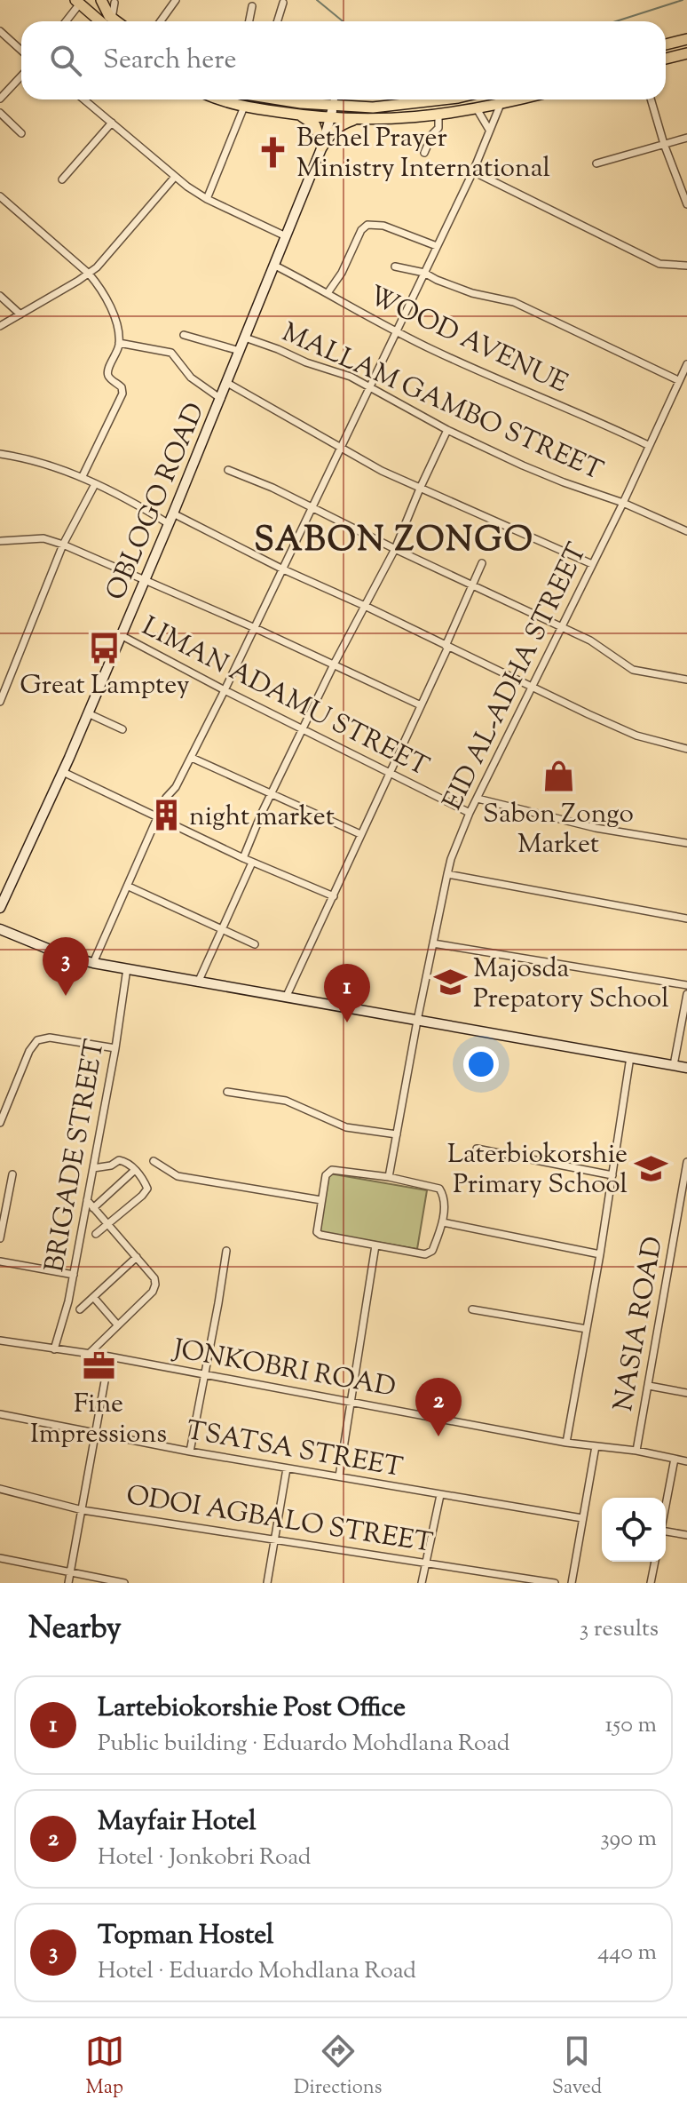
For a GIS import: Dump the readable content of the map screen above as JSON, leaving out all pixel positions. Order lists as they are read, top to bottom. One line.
{"streets":{"main road":["OBLOGO ROAD"],"street":["WOOD AVENUE","MALLAM GAMBO STREET","EID AL-ADHA STREET","LIMAN ADAMU STREET","BRIGADE STREET","NASIA ROAD","JONKOBRI ROAD","TSATSA STREET","ODOI AGBALO STREET"]},"crossings":[["WOOD AVENUE","OBLOGO ROAD"],["WOOD AVENUE","EID AL-ADHA STREET"],["MALLAM GAMBO STREET","OBLOGO ROAD"],["MALLAM GAMBO STREET","EID AL-ADHA STREET"],["OBLOGO ROAD","LIMAN ADAMU STREET"],["EID AL-ADHA STREET","LIMAN ADAMU STREET"],["BRIGADE STREET","JONKOBRI ROAD"],["NASIA ROAD","JONKOBRI ROAD"]],"districts":["SABON ZONGO"],"places":{"church":["Bethel Prayer Ministry International"],"bus stop":["Great Lamptey"],"shop":["Sabon Zongo Market"],"building":["night market"],"school or university":["Majosda Prepatory School","Laterbiokorshie Primary School"],"office":["Fine Impressions"]},"page":{"search":"Search here","pins":["3","1","2"],"heading":["Nearby","3 results"],"list":[{"mark":"1","name":"Lartebiokorshie Post Office","note":"Public building · Eduardo Mohdlana Road","value":"150 m"},{"mark":"2","name":"Mayfair Hotel","note":"Hotel · Jonkobri Road","value":"390 m"},{"mark":"3","name":"Topman Hostel","note":"Hotel · Eduardo Mohdlana Road","value":"440 m"}],"nav":["Map","Directions","Saved"]}}
